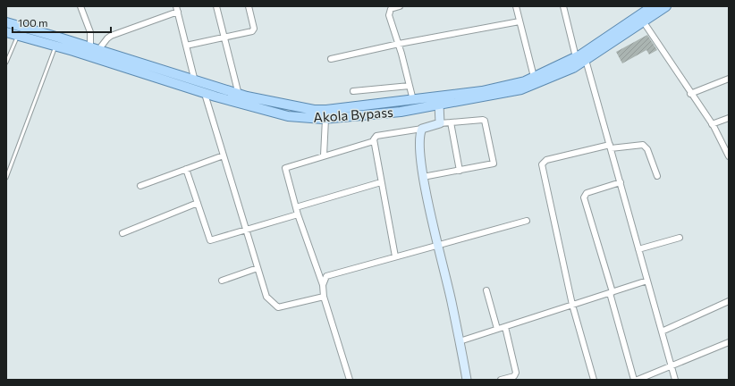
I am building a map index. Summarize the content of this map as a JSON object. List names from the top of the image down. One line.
{"streets":{"main road":["Akola Bypass"]},"scale_bar":"100 m"}
